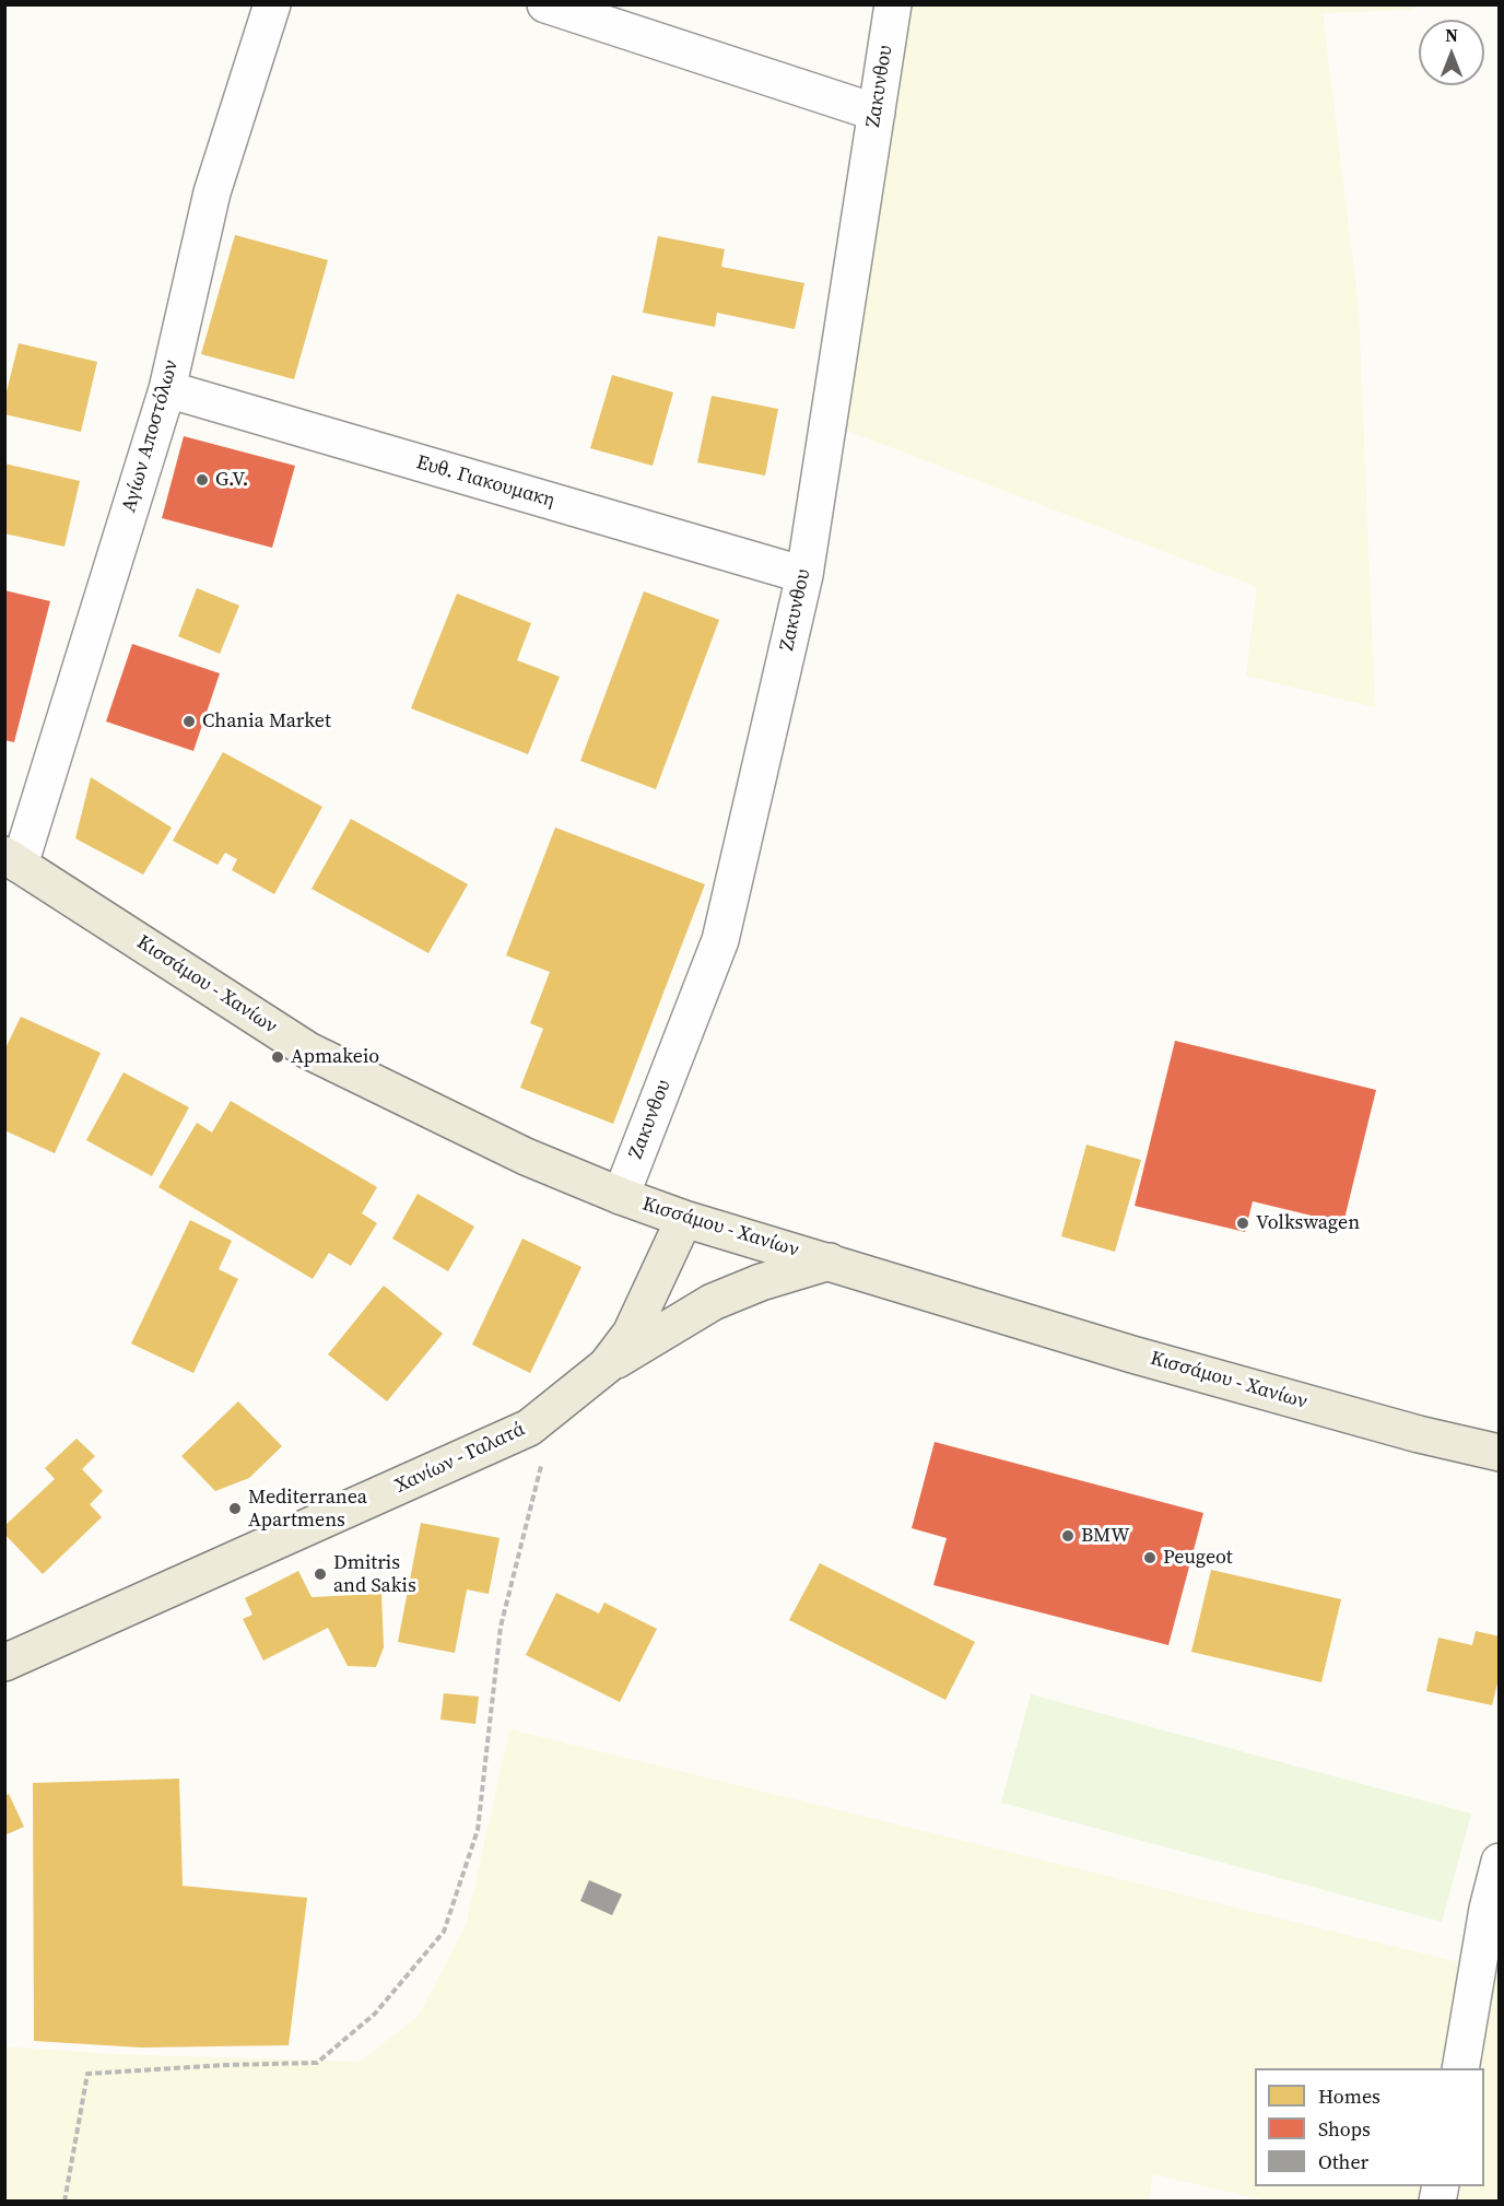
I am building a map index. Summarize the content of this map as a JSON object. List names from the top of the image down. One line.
{"streets":{"main road":["Κισσάμου - Χανίων","Χανίων - Γαλατά"],"street":["Ζακυνθου","Αγίων Αποστόλων","Ευθ. Γιακουμακη"]},"crossings":[["Ζακυνθου","Ευθ. Γιακουμακη"],["Ζακυνθου","Κισσάμου - Χανίων"],["Αγίων Αποστόλων","Ευθ. Γιακουμακη"],["Αγίων Αποστόλων","Κισσάμου - Χανίων"],["Κισσάμου - Χανίων","Χανίων - Γαλατά"]],"places":["G.V.","Chania Market","Apmakeio","Volkswagen","Mediterranea Apartmens","BMW","Peugeot","Dmitris and Sakis"],"legend":["Homes","Shops","Other"],"north":"top"}
